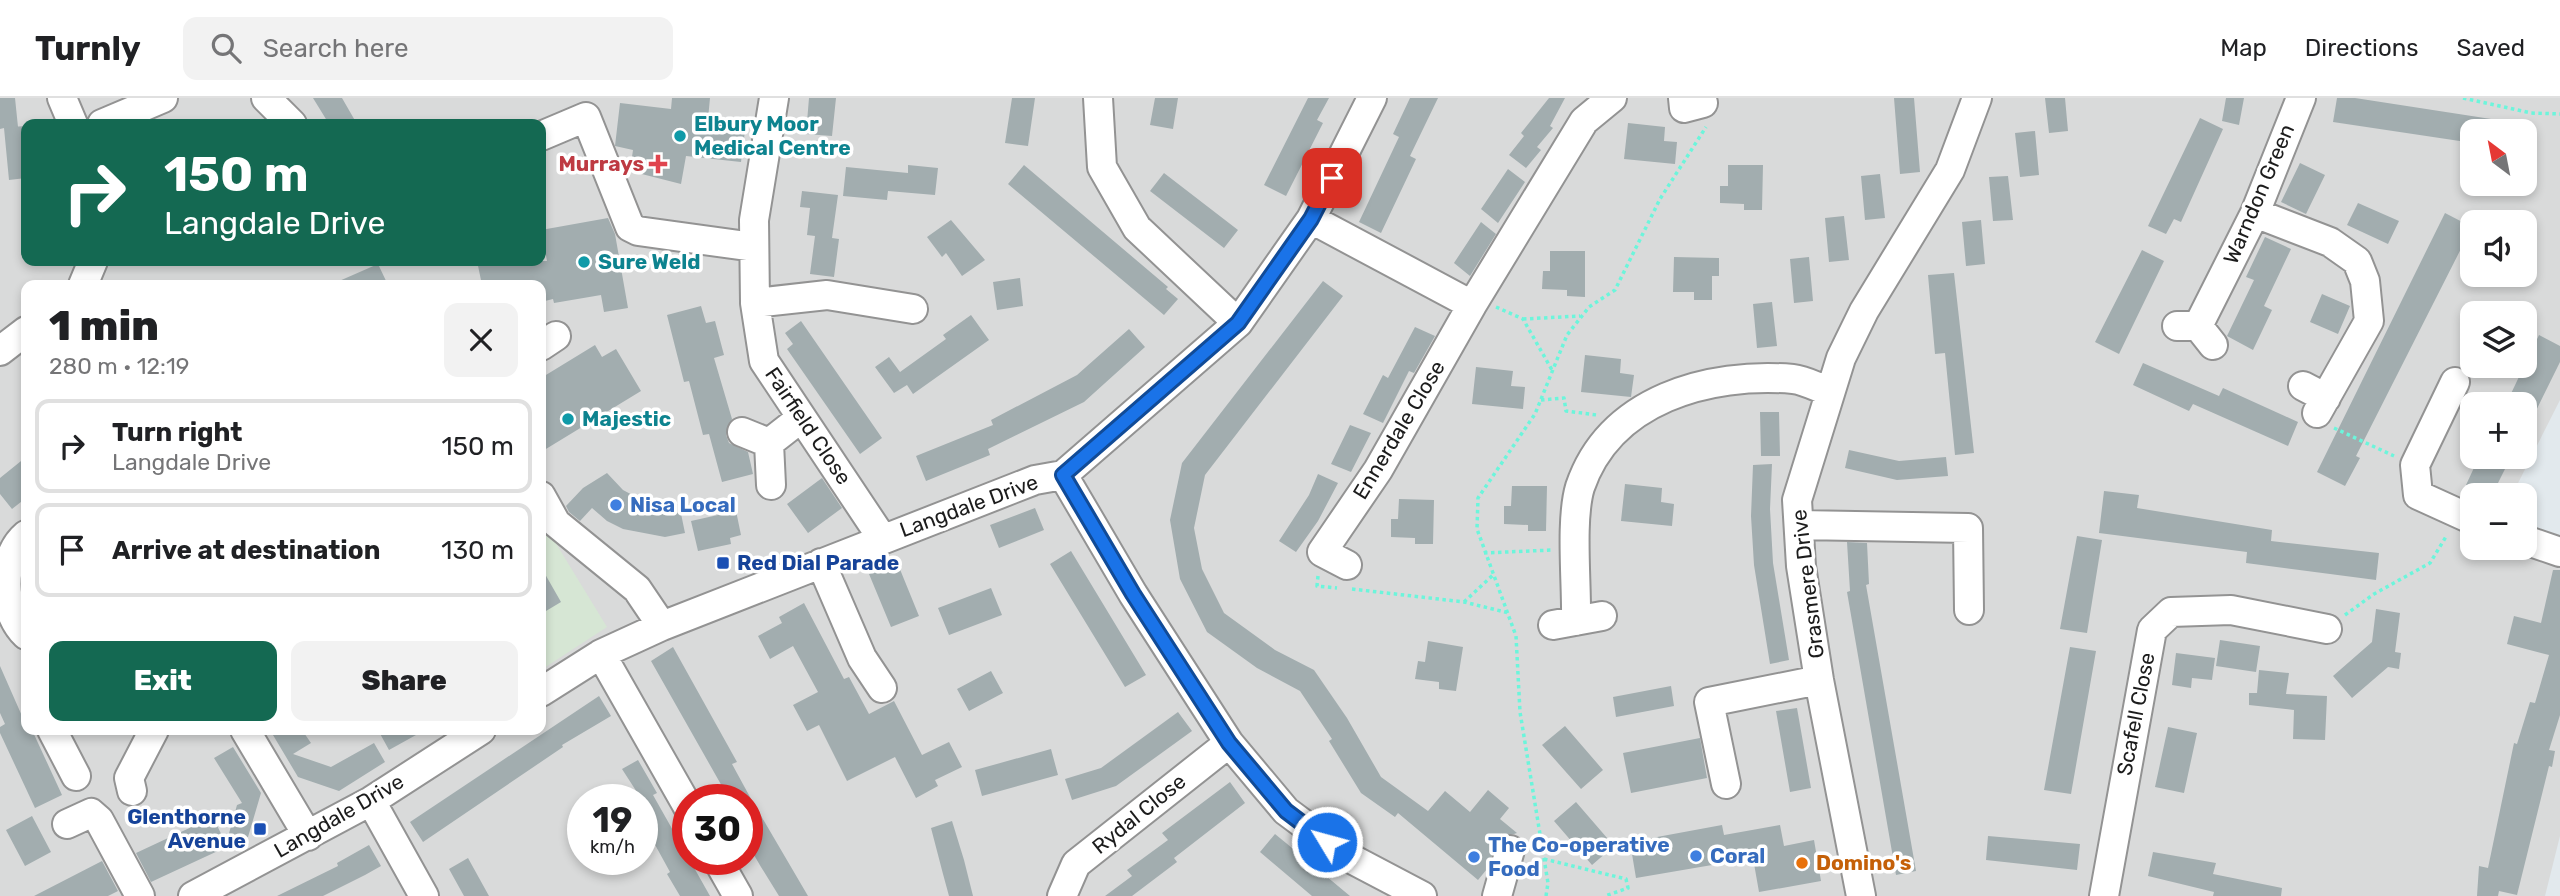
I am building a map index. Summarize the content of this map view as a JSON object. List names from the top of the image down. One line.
{"streets":{"street":["Warndon Green","Fairfield Close","Ennerdale Close","Langdale Drive","Grasmere Drive","Scafell Close","Rydal Close"]},"crossings":[["Fairfield Close","Langdale Drive"]],"places":{"other":["Elbury Moor Medical Centre","Sure Weld","Majestic","Nisa Local","Coral","The Co-operative Food","Domino's"],"health":["Murrays"],"transit":["Red Dial Parade","Glenthorne Avenue"]},"north":"top left","page":{"header":"Turnly","search":"Search here","nav":["Map","Directions","Saved"],"map_buttons":["+","−"],"turn":["150 m","Langdale Drive"],"heading":["1 min","280 m · 12:19"],"list":[{"name":"Turn right","note":"Langdale Drive","value":"150 m"},{"name":"Arrive at destination","value":"130 m"}],"buttons":["Exit","Share"],"speed":"19 km/h","limit":"30"}}
